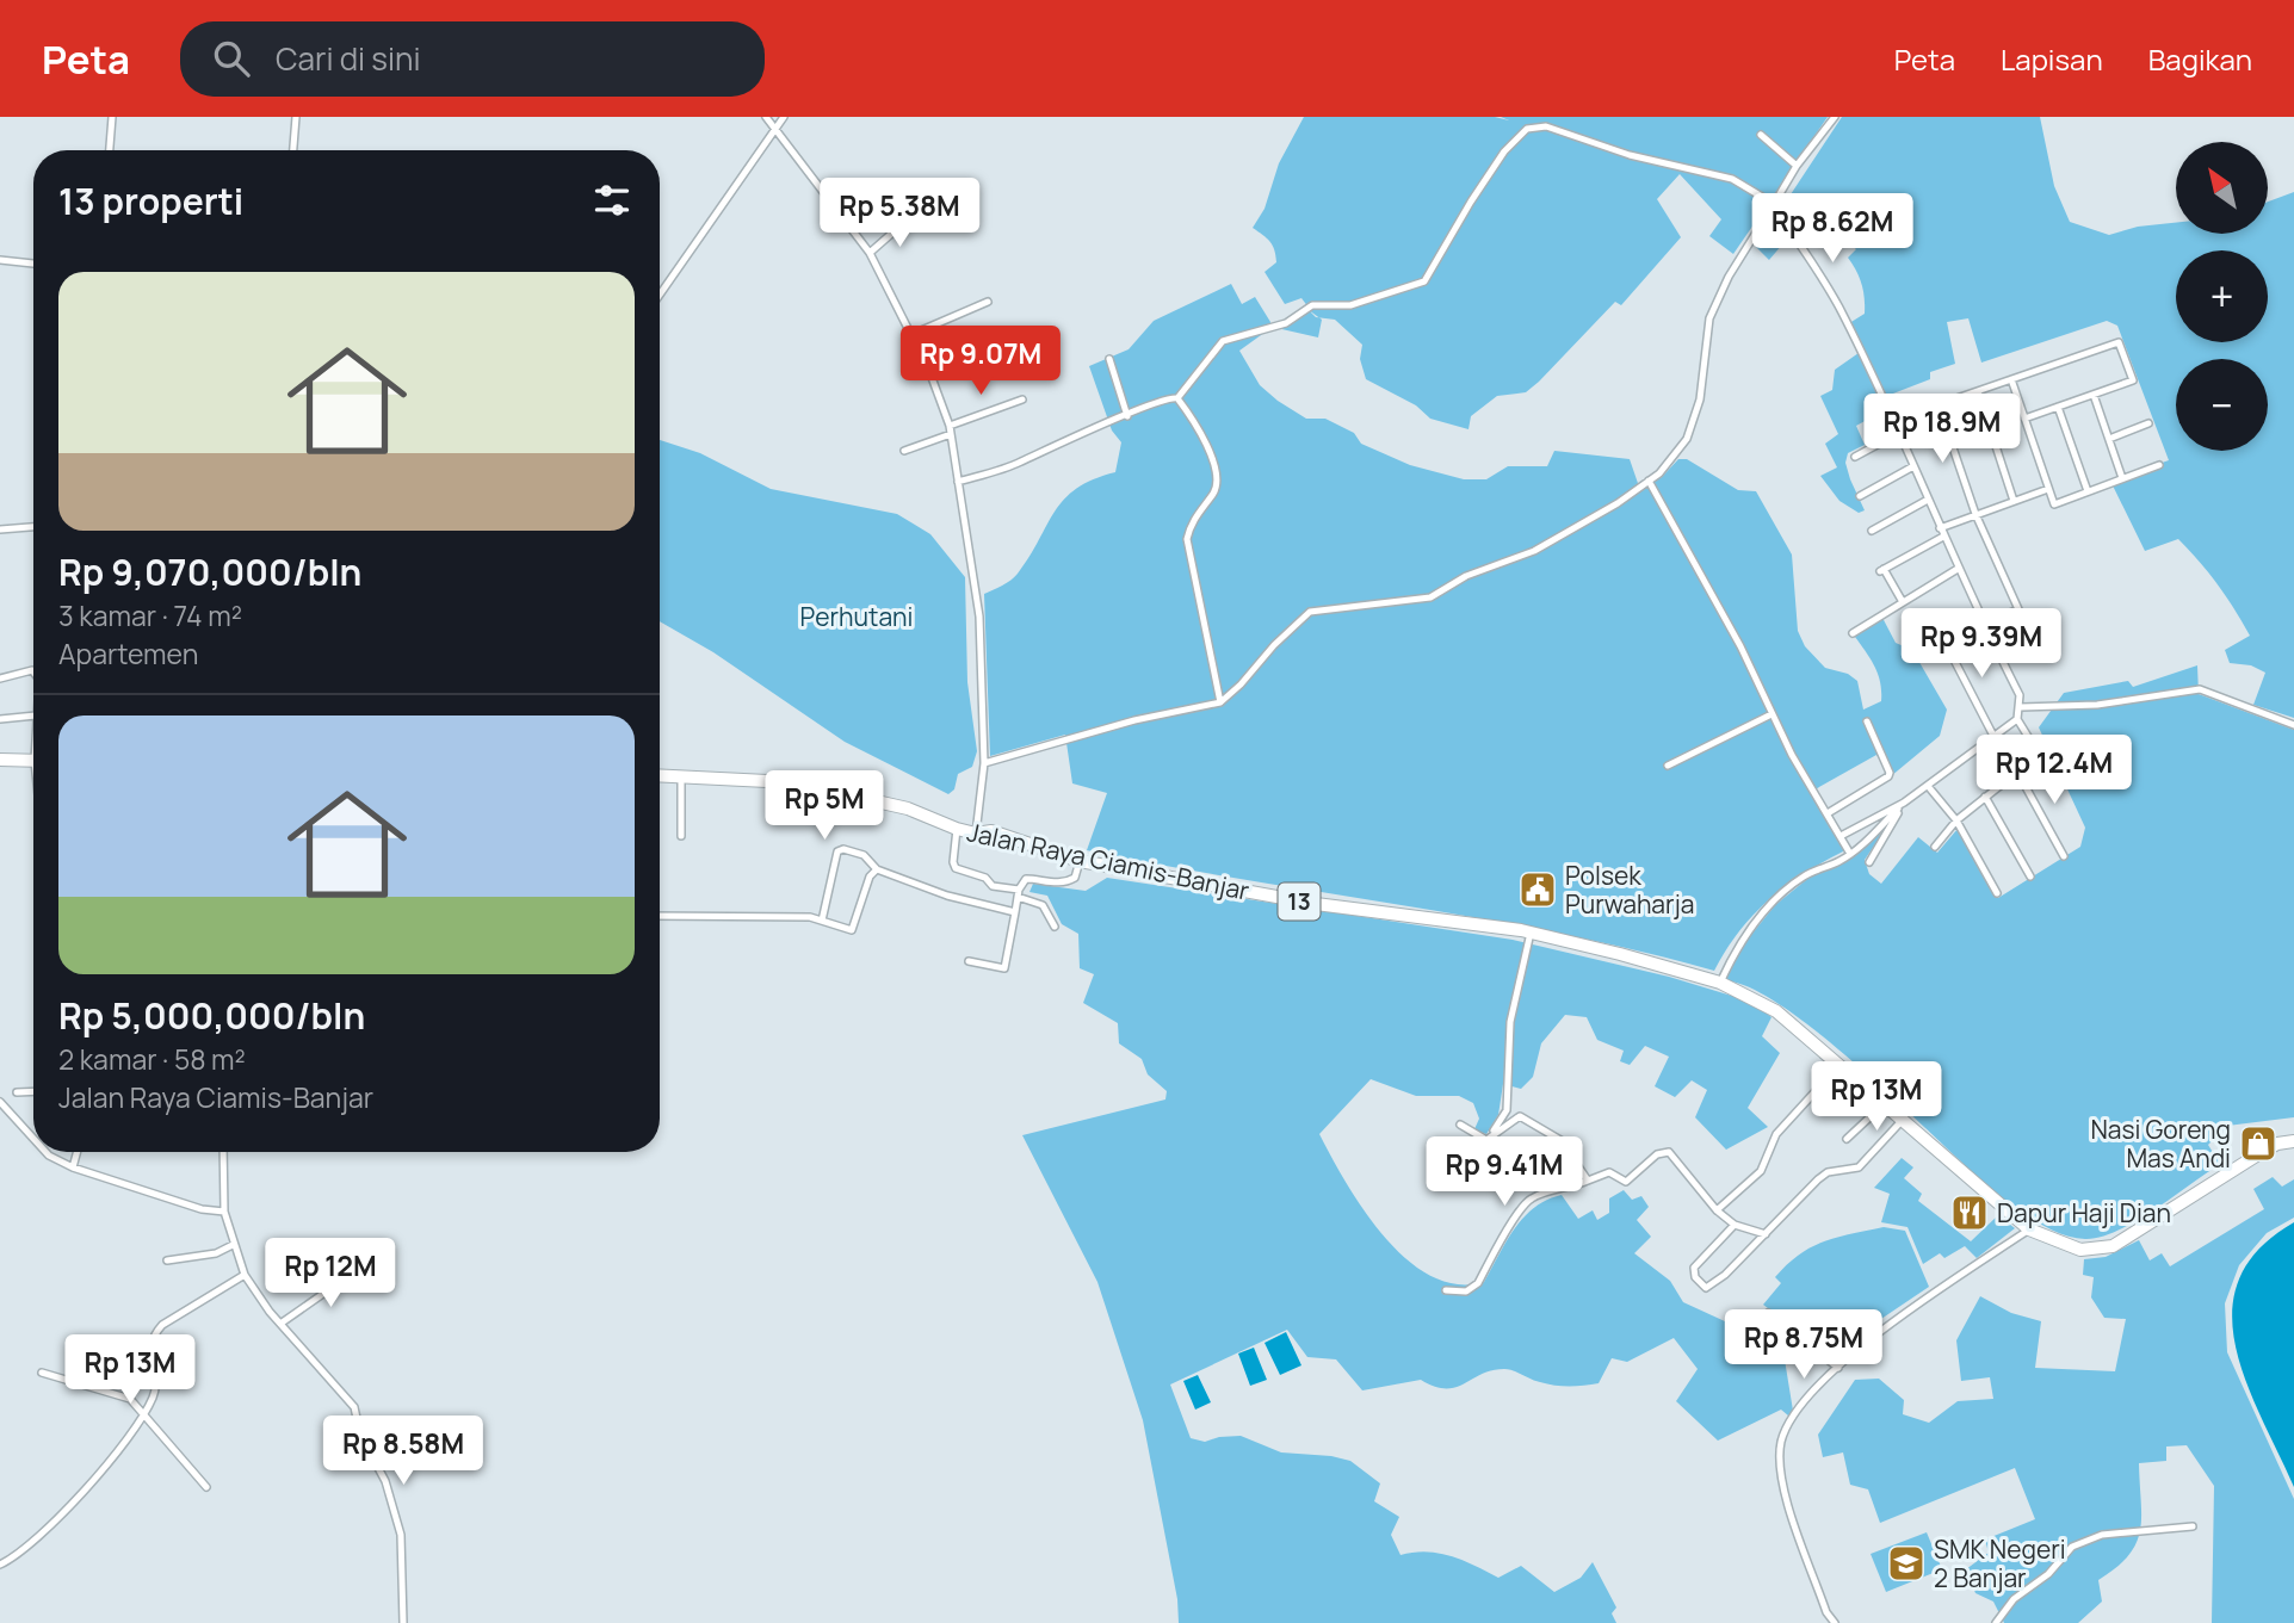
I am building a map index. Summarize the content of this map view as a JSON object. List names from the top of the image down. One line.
{"streets":{"highway":["Jalan Raya Ciamis-Banjar","13"]},"parks":["Perhutani"],"places":{"public building":["Polsek Purwaharja"],"shop":["Nasi Goreng Mas Andi"],"restaurant":["Dapur Haji Dian"],"school or university":["SMK Negeri 2 Banjar"]},"north":"top left","page":{"header":"Peta","search":"Cari di sini","nav":["Peta","Lapisan","Bagikan"],"map_buttons":["+","−"],"heading":"13 properti","price":["Rp 5.38M","Rp 8.62M","Rp 9.07M","Rp 18.9M","Rp 9.39M","Rp 12.4M","Rp 5M","Rp 13M","Rp 9.41M","Rp 12M","Rp 8.75M","Rp 13M","Rp 8.58M"],"list":[{"name":"Rp 9,070,000/bln","note":"3 kamar · 74 m² · Apartemen"},{"name":"Rp 5,000,000/bln","note":"2 kamar · 58 m² · Jalan Raya Ciamis-Banjar"}]}}
